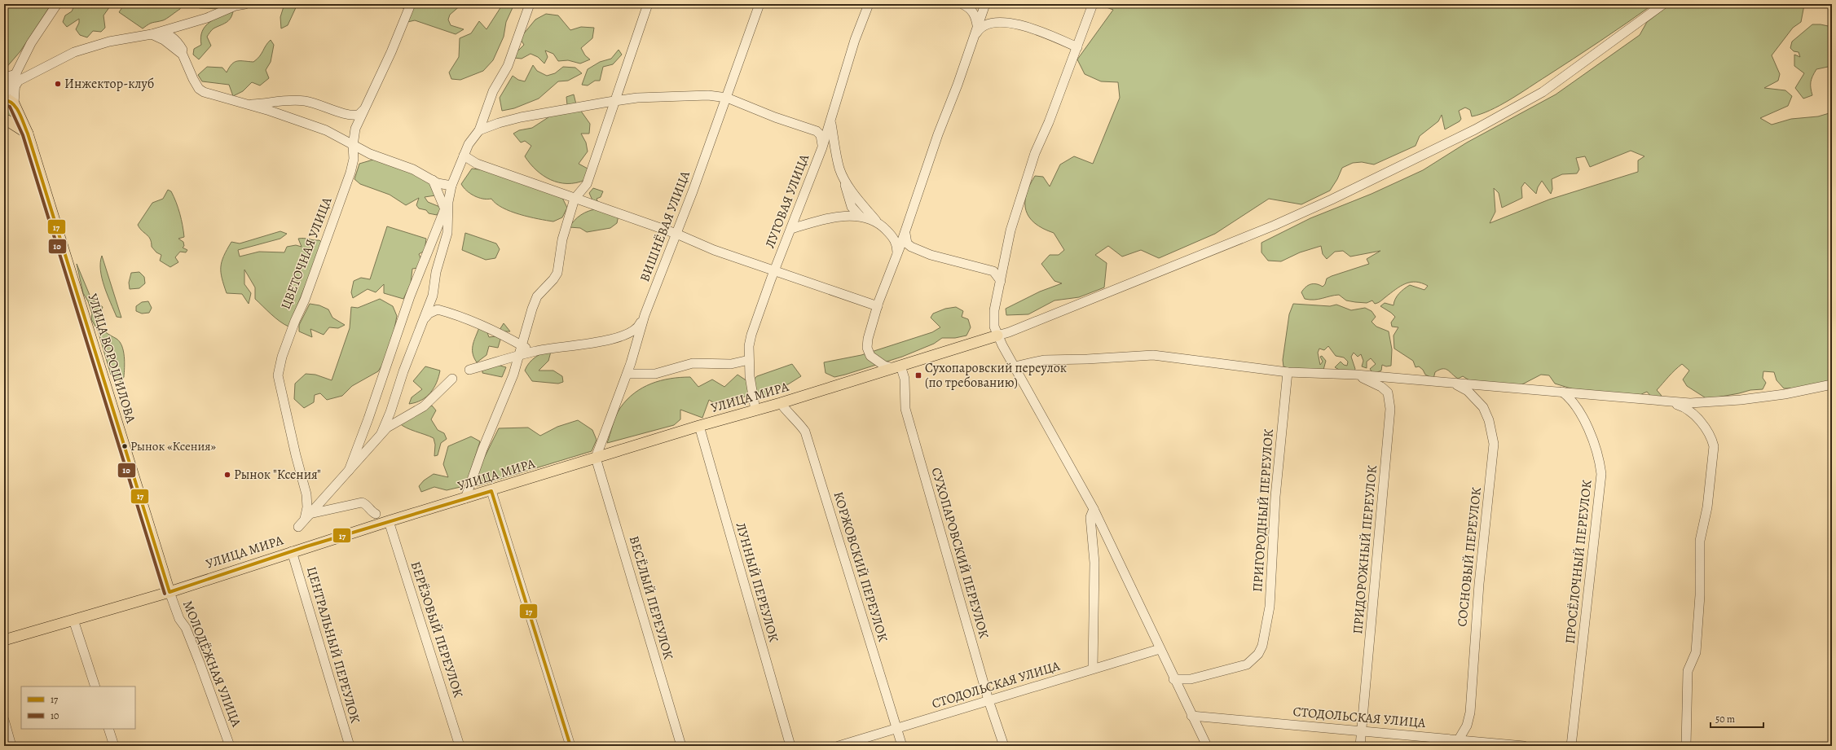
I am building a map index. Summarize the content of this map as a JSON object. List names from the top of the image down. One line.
{"streets":{"main road":["УЛИЦА ВОРОШИЛОВА","УЛИЦА МИРА"],"street":["ЛУГОВАЯ УЛИЦА","ВИШНЁВАЯ УЛИЦА","ЦВЕТОЧНАЯ УЛИЦА","ПРИГОРОДНЫЙ ПЕРЕУЛОК","ПРИДОРОЖНЫЙ ПЕРЕУЛОК","СУХОПАРОВСКИЙ ПЕРЕУЛОК","СОСНОВЫЙ ПЕРЕУЛОК","ПРОСЁЛОЧНЫЙ ПЕРЕУЛОК","КОРЖОВСКИЙ ПЕРЕУЛОК","ЛУННЫЙ ПЕРЕУЛОК","ВЕСЁЛЫЙ ПЕРЕУЛОК","БЕРЁЗОВЫЙ ПЕРЕУЛОК","ЦЕНТРАЛЬНЫЙ ПЕРЕУЛОК","МОЛОДЁЖНАЯ УЛИЦА","СТОДОЛЬСКАЯ УЛИЦА"]},"crossings":[["ЛУГОВАЯ УЛИЦА","УЛИЦА МИРА"],["ВИШНЁВАЯ УЛИЦА","УЛИЦА МИРА"],["ВИШНЁВАЯ УЛИЦА","ВЕСЁЛЫЙ ПЕРЕУЛОК"],["УЛИЦА ВОРОШИЛОВА","УЛИЦА МИРА"],["УЛИЦА ВОРОШИЛОВА","МОЛОДЁЖНАЯ УЛИЦА"],["УЛИЦА МИРА","СУХОПАРОВСКИЙ ПЕРЕУЛОК"],["УЛИЦА МИРА","КОРЖОВСКИЙ ПЕРЕУЛОК"],["УЛИЦА МИРА","ЛУННЫЙ ПЕРЕУЛОК"],["УЛИЦА МИРА","ВЕСЁЛЫЙ ПЕРЕУЛОК"],["УЛИЦА МИРА","БЕРЁЗОВЫЙ ПЕРЕУЛОК"],["УЛИЦА МИРА","ЦЕНТРАЛЬНЫЙ ПЕРЕУЛОК"],["УЛИЦА МИРА","МОЛОДЁЖНАЯ УЛИЦА"],["ПРИДОРОЖНЫЙ ПЕРЕУЛОК","СТОДОЛЬСКАЯ УЛИЦА"],["СУХОПАРОВСКИЙ ПЕРЕУЛОК","СТОДОЛЬСКАЯ УЛИЦА"],["СОСНОВЫЙ ПЕРЕУЛОК","СТОДОЛЬСКАЯ УЛИЦА"],["КОРЖОВСКИЙ ПЕРЕУЛОК","СТОДОЛЬСКАЯ УЛИЦА"]],"places":{"other":["Инжектор-клуб","Рынок «Ксения»","Рынок \"Ксения\""],"transit":["Сухопаровский переулок (по требованию)"]},"lines":["transit line 17","transit line 10"],"legend":["17","10"],"scale_bar":"50 m"}
